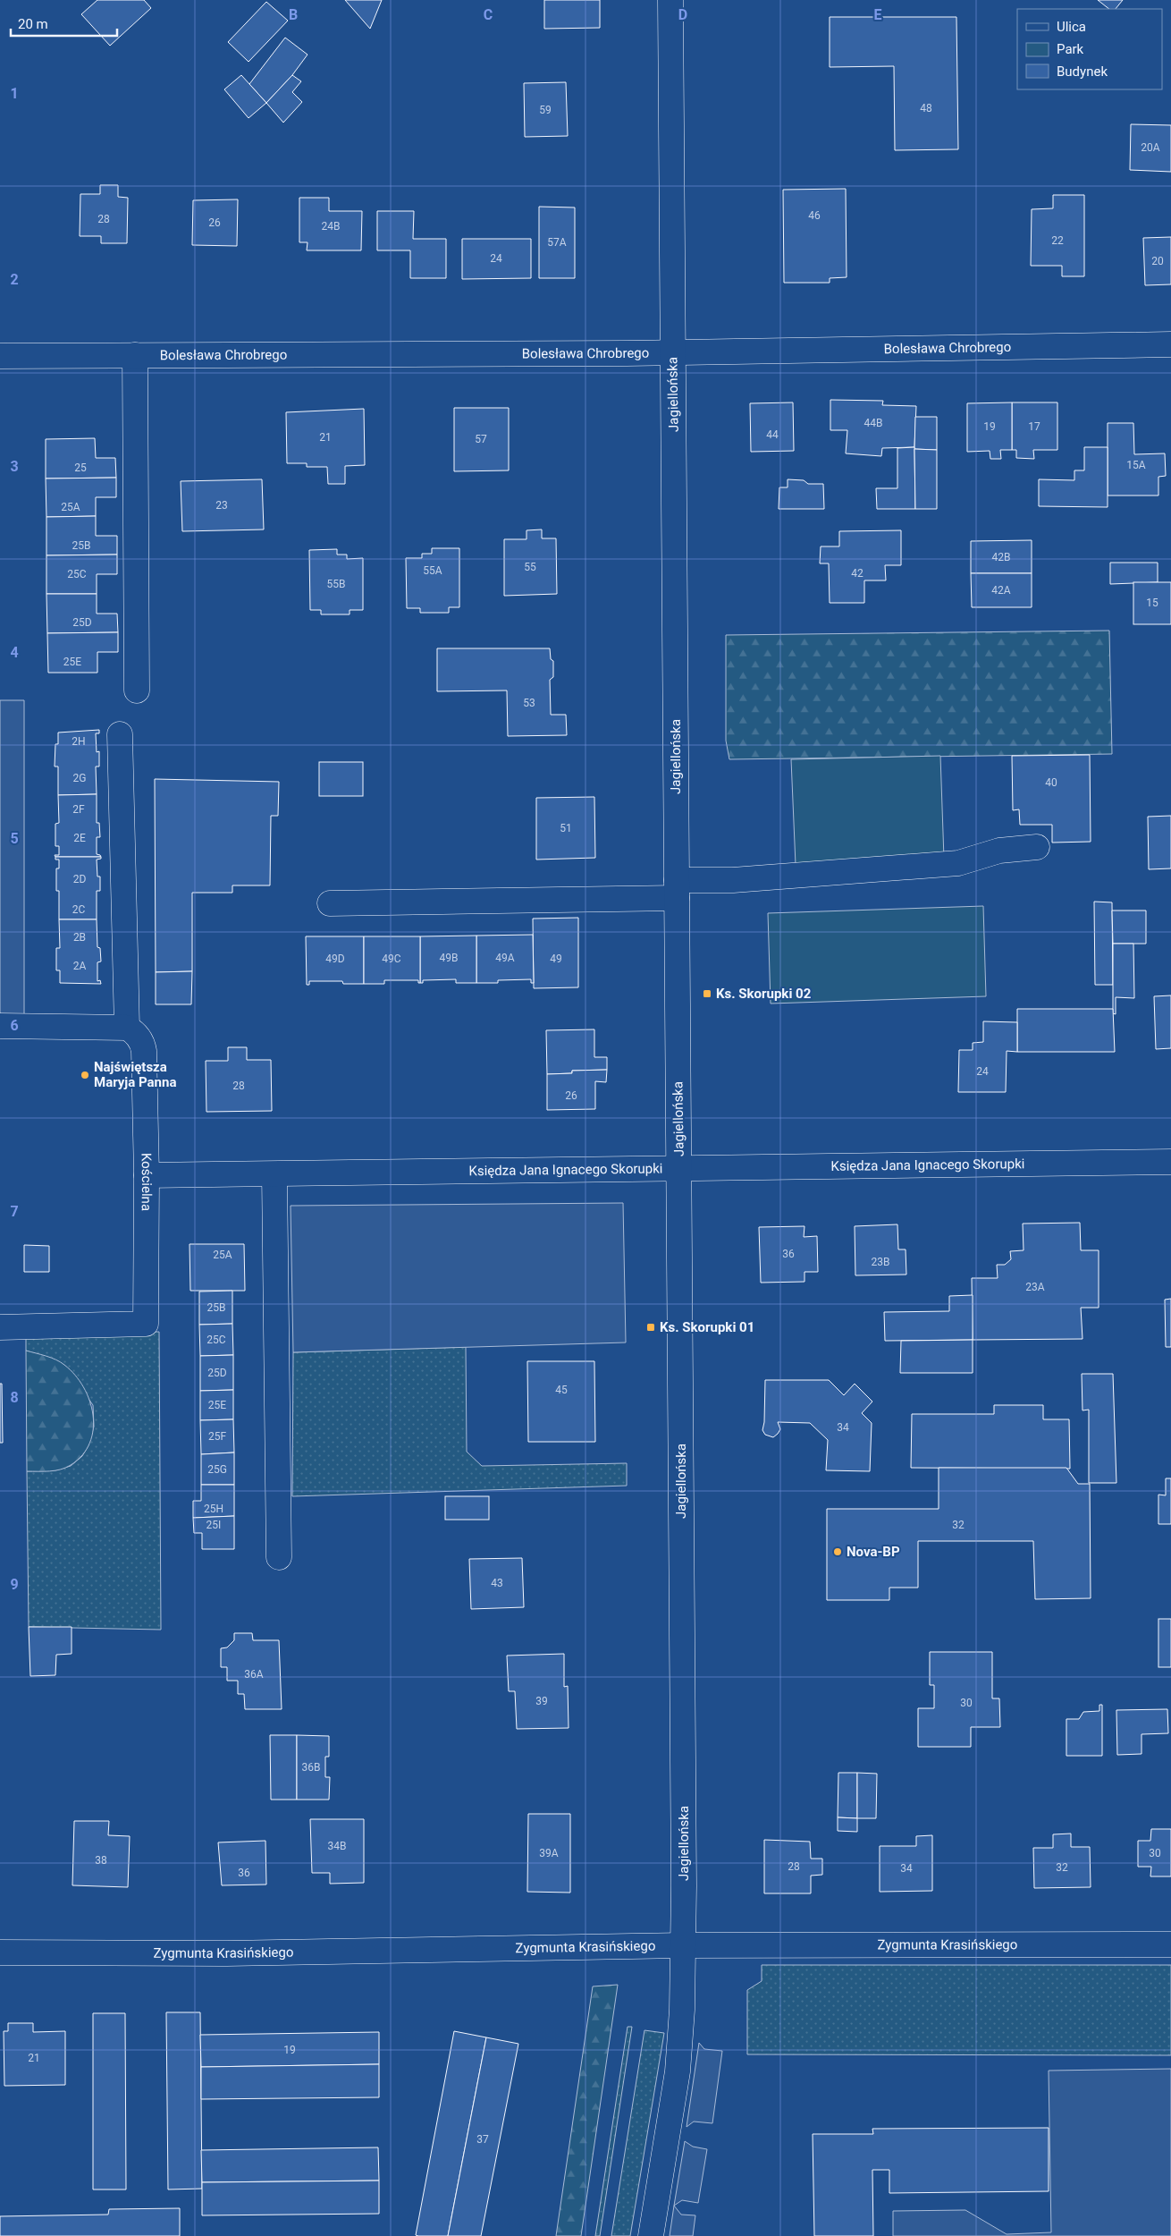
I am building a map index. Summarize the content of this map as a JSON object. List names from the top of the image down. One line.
{"streets":{"street":["Bolesława Chrobrego","Jagiellońska","Księdza Jana Ignacego Skorupki","Kościelna","Zygmunta Krasińskiego"]},"crossings":[["Bolesława Chrobrego","Jagiellońska"],["Jagiellońska","Księdza Jana Ignacego Skorupki"],["Jagiellońska","Zygmunta Krasińskiego"],["Księdza Jana Ignacego Skorupki","Kościelna"]],"places":{"transit":["Ks. Skorupki 02","Ks. Skorupki 01"],"other":["Najświętsza Maryja Panna","Nova-BP"]},"house_numbers":["48","59","20A","46","28","26","24B","22","57A","24","20","44B","19","17","44","21","57","15A","25","23","25A","25B","42B","55","55A","42","25C","55B","42A","15","25D","25E","53","2H","2G","40","2F","51","2E","2D","2C","2B","49B","49A","49D","49C","49","2A","24","28","26","36","25A","23B","23A","25B","25C","25D","45","25E","34","25F","25G","25H","25I","32","43","36A","39","30","36B","34B","39A","30","38","28","32","34","36","19","21","37"],"legend":["Ulica","Park","Budynek"],"scale_bar":"20 m","grid":{"columns":["B","C","D","E"],"rows":["1","2","3","4","5","6","7","8","9"]}}
